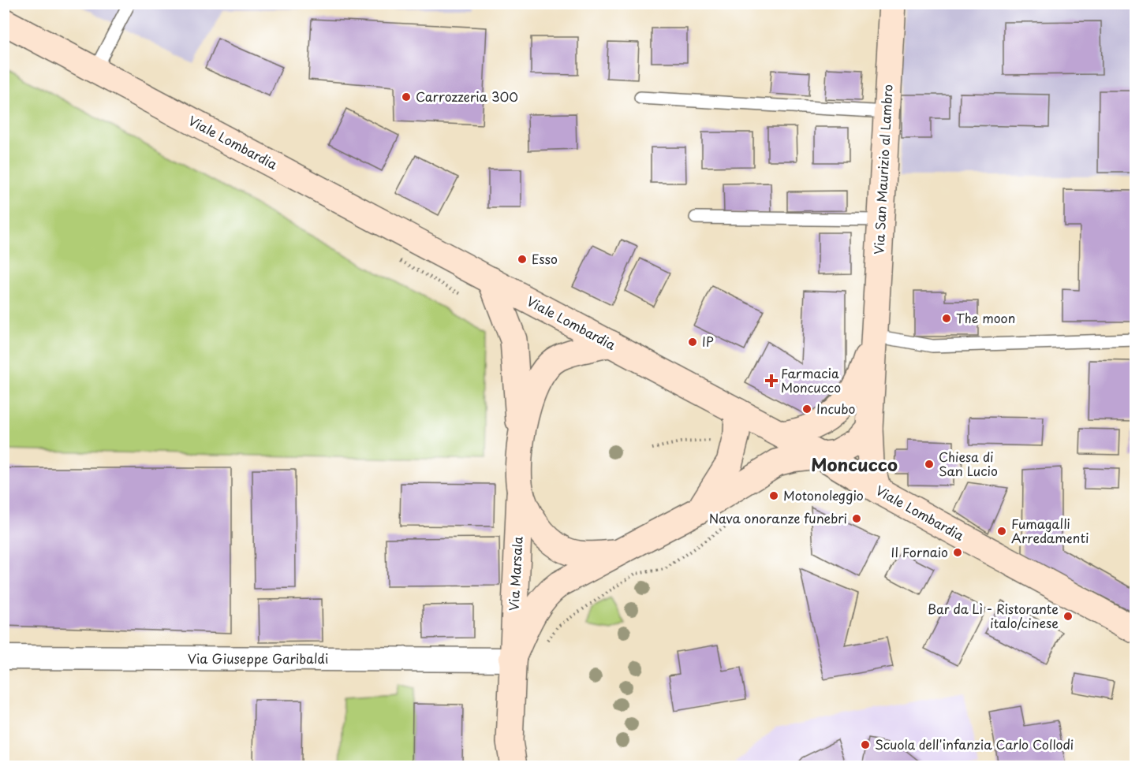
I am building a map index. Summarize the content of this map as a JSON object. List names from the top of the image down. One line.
{"streets":{"main road":["Viale Lombardia","Via San Maurizio al Lambro","Via Marsala"],"street":["Via Giuseppe Garibaldi"]},"crossings":[["Viale Lombardia","Via San Maurizio al Lambro"],["Viale Lombardia","Via Marsala"],["Via San Maurizio al Lambro","Via Marsala"],["Via Marsala","Via Giuseppe Garibaldi"]],"districts":["Moncucco"],"places":{"other":["Carrozzeria 300","Esso","The moon","IP","Incubo","Chiesa di San Lucio","Motonoleggio","Nava onoranze funebri","Fumagalli Arredamenti","Il Fornaio","Bar da Lì - Ristorante italo/cinese","Scuola dell'infanzia Carlo Collodi"],"health":["Farmacia Moncucco"]}}
